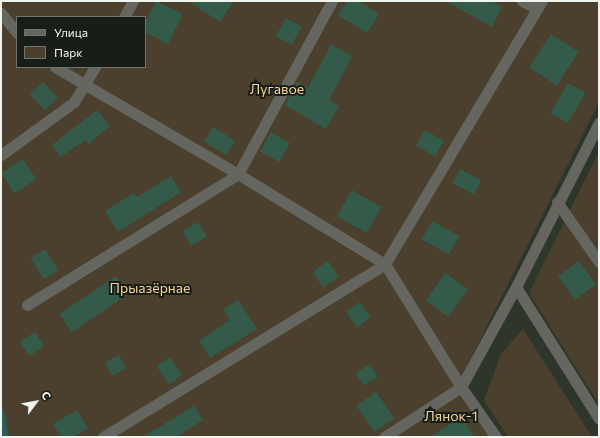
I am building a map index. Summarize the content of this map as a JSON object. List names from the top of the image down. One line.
{"parks":["Лугавое","Прыазёрнае","Лянок-1"],"legend":["Улица","Парк"],"north":"top right"}
